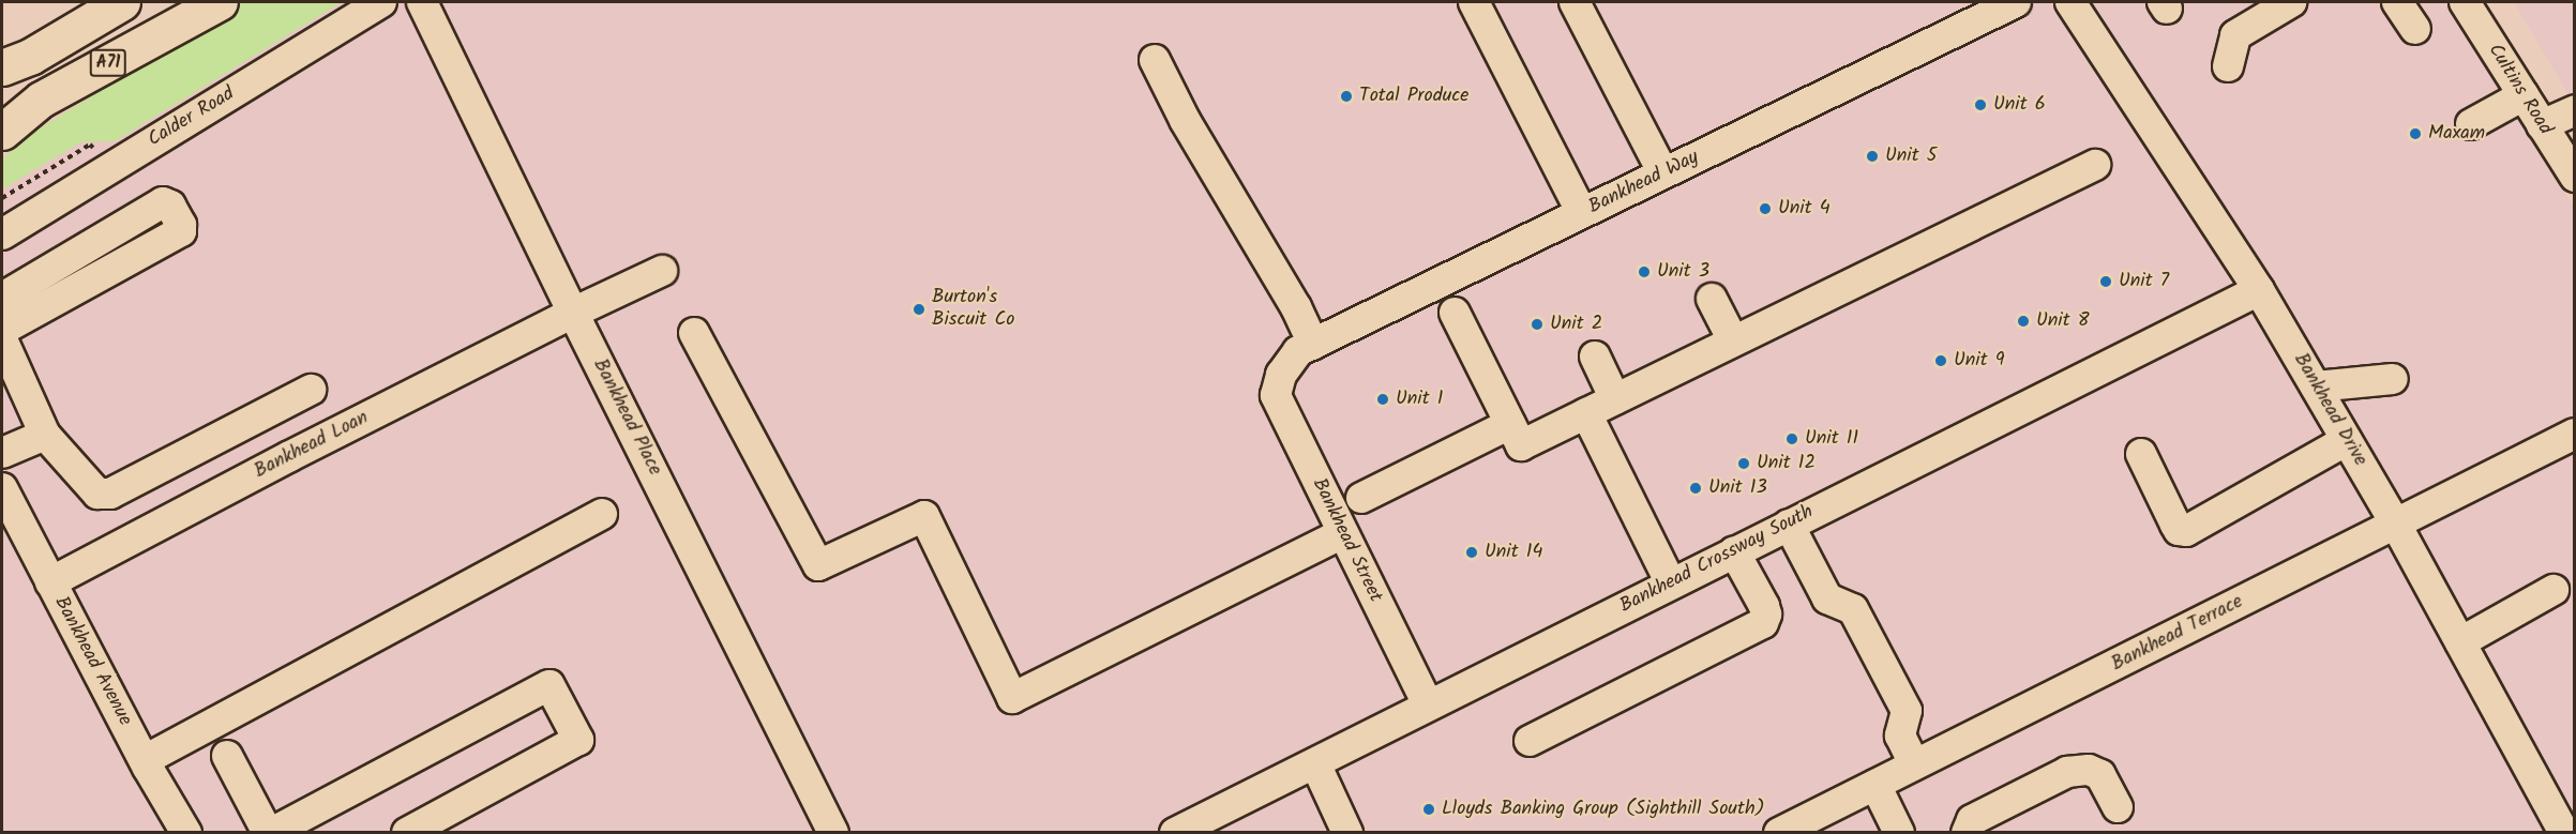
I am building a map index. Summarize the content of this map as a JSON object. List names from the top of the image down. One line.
{"streets":{"main road":["A71"],"street":["Cultins Road","Calder Road","Bankhead Way","Bankhead Drive","Bankhead Place","Bankhead Loan","Bankhead Street","Bankhead Crossway South","Bankhead Terrace","Bankhead Avenue"]},"crossings":[["Bankhead Way","Bankhead Street"],["Bankhead Drive","Bankhead Crossway South"],["Bankhead Drive","Bankhead Terrace"],["Bankhead Place","Bankhead Loan"],["Bankhead Loan","Bankhead Avenue"],["Bankhead Street","Bankhead Crossway South"]],"places":["Total Produce","Unit 6","Maxam","Unit 5","Unit 4","Unit 3","Unit 7","Burton's Biscuit Co","Unit 8","Unit 2","Unit 9","Unit 1","Unit 11","Unit 12","Unit 13","Unit 14","Lloyds Banking Group (Sighthill South)"]}
